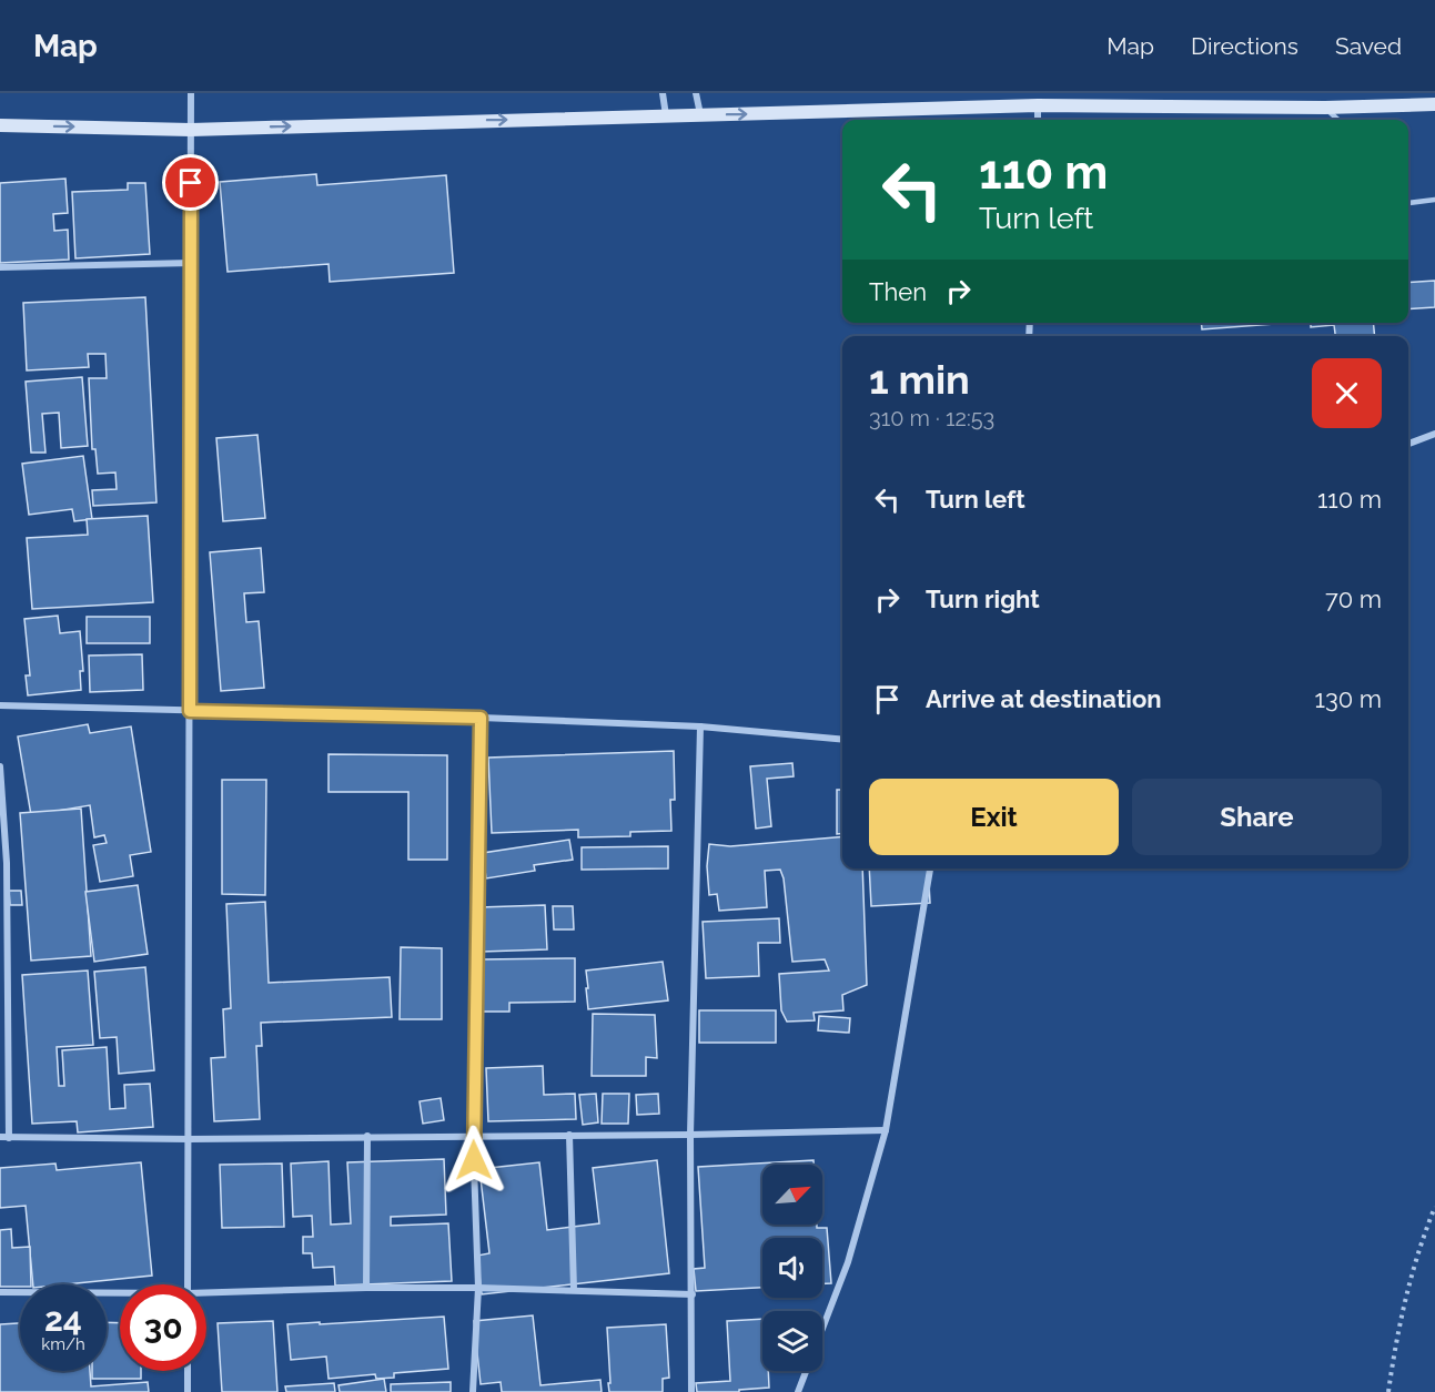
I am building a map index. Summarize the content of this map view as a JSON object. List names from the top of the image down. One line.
{"north":"top right","page":{"header":"Map","nav":["Map","Directions","Saved"],"turn":["110 m","Turn left"],"then":"Then","heading":["1 min","310 m · 12:53"],"list":[{"name":"Turn left","value":"110 m"},{"name":"Turn right","value":"70 m"},{"name":"Arrive at destination","value":"130 m"}],"buttons":["Exit","Share"],"speed":"24 km/h","limit":"30"}}
